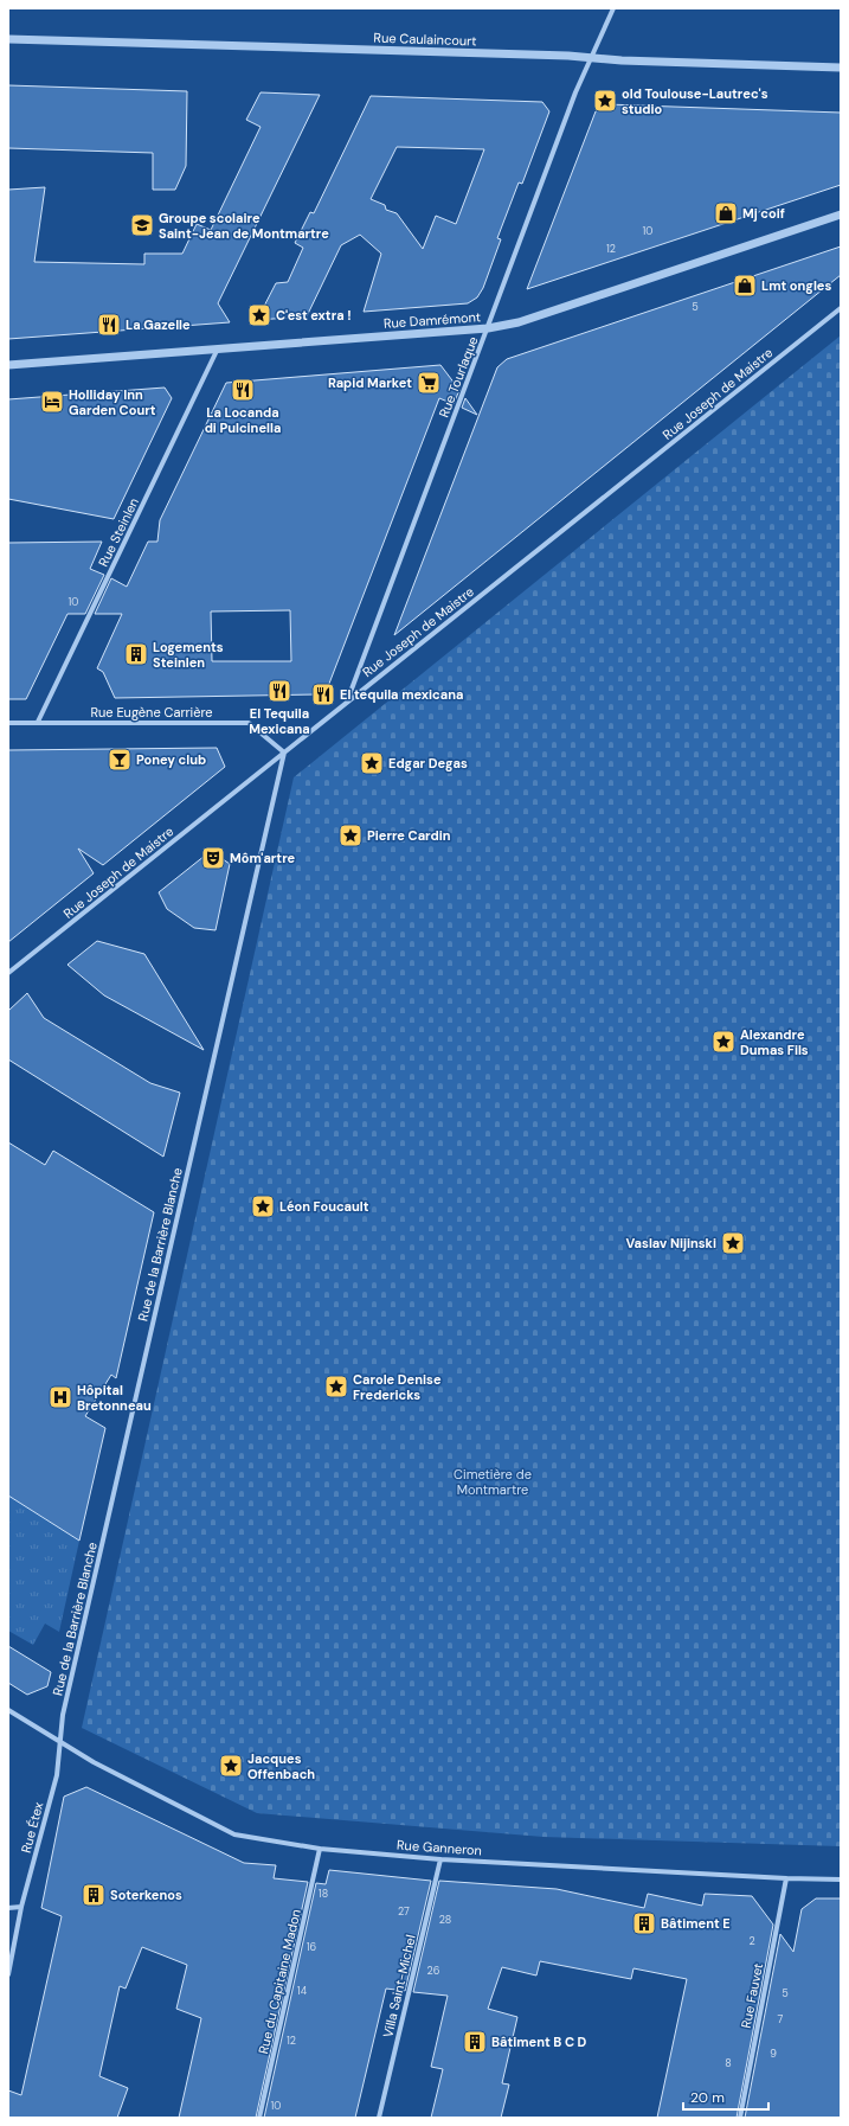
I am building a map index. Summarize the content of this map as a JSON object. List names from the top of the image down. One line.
{"streets":{"street":["Rue Caulaincourt","Rue Damrémont","Rue Tourlaque","Rue Joseph de Maistre","Rue Steinlen","Rue Eugène Carrière","Rue de la Barrière Blanche","Rue Étex","Rue Ganneron","Rue du Capitaine Madon","Villa Saint-Michel","Rue Fauvet"]},"crossings":[["Rue Caulaincourt","Rue Tourlaque"],["Rue Damrémont","Rue Tourlaque"],["Rue Damrémont","Rue Steinlen"],["Rue Tourlaque","Rue Joseph de Maistre"],["Rue Joseph de Maistre","Rue Eugène Carrière"],["Rue Joseph de Maistre","Rue de la Barrière Blanche"],["Rue Steinlen","Rue Eugène Carrière"],["Rue Eugène Carrière","Rue de la Barrière Blanche"],["Rue de la Barrière Blanche","Rue Étex"],["Rue de la Barrière Blanche","Rue Ganneron"],["Rue Étex","Rue Ganneron"],["Rue Ganneron","Rue du Capitaine Madon"],["Rue Ganneron","Villa Saint-Michel"],["Rue Ganneron","Rue Fauvet"]],"parks":["Cimetière de Montmartre"],"places":{"place":["old Toulouse-Lautrec's studio","C'est extra !","Edgar Degas","Pierre Cardin","Alexandre Dumas Fils","Léon Foucault","Vaslav Nijinski","Carole Denise Fredericks","Jacques Offenbach"],"shop":["Mj coif","Lmt ongles"],"school or university":["Groupe scolaire Saint-Jean de Montmartre"],"restaurant":["La Gazelle","La Locanda di Pulcinella","El Tequila Mexicana","El tequila mexicana"],"supermarket":["Rapid Market"],"hotel":["Holliday Inn Garden Court"],"building":["Logements Steinlen","Soterkenos","Bâtiment E","Bâtiment B C D"],"bar":["Poney club"],"theatre":["Môm'artre"],"hospital":["Hôpital Bretonneau"]},"house_numbers":["10","12","5","10","18","27","28","2","16","26","14","5","7","12","9","8","10"],"scale_bar":"20 m"}
